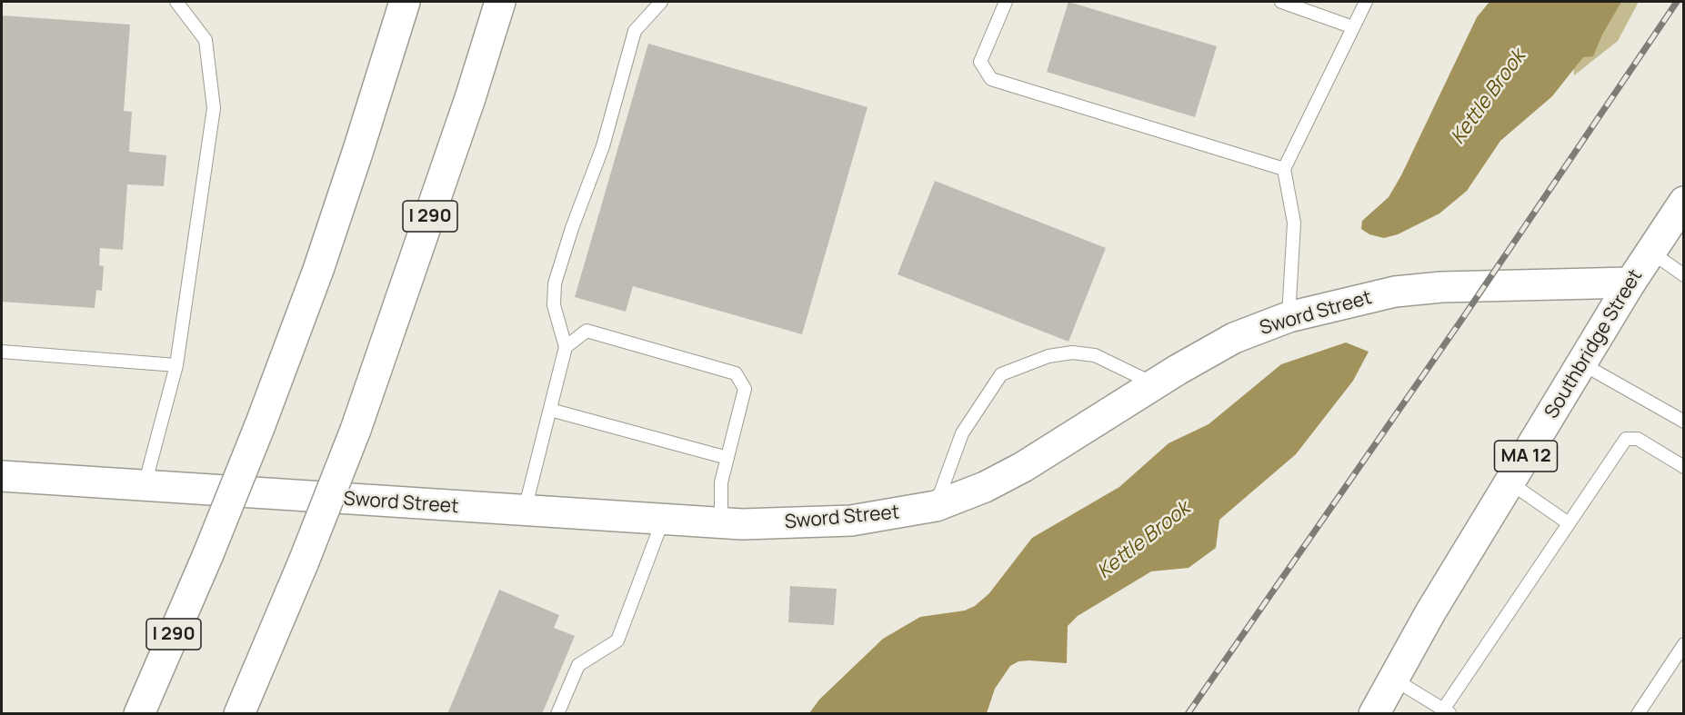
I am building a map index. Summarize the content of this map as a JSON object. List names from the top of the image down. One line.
{"streets":{"main road":["I 290","Sword Street","Southbridge Street","MA 12"]},"crossings":[["Sword Street","Southbridge Street"]],"water":["Kettle Brook"]}
